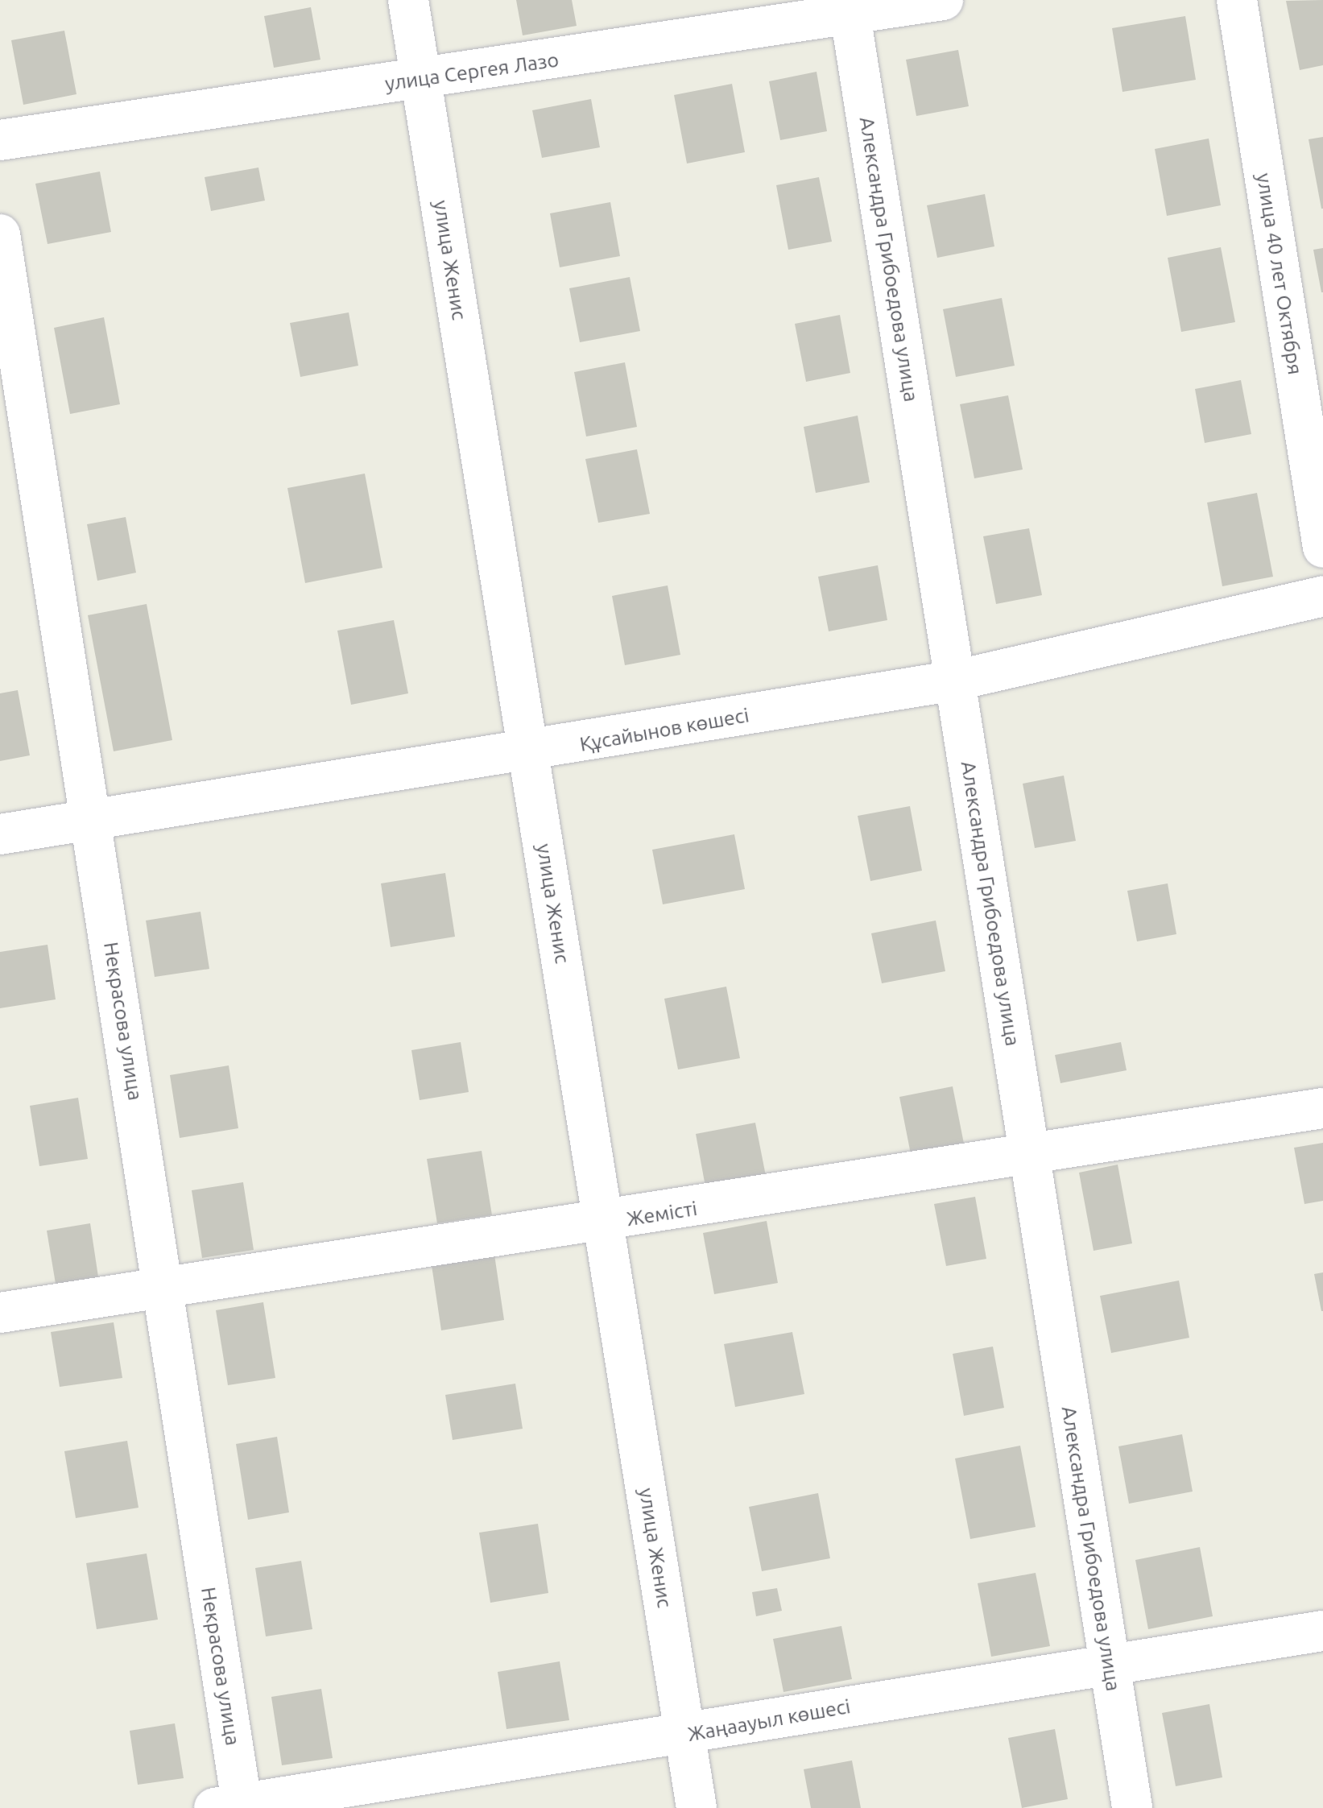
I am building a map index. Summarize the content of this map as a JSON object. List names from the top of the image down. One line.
{"streets":{"street":["улица Сергея Лазо","Александра Грибоедова улица","улица Женис","улица 40 лет Октября","Құсайынов көшесі","Некрасова улица","Жемісті","Жаңаауыл көшесі"]},"crossings":[["улица Сергея Лазо","Александра Грибоедова улица"],["улица Сергея Лазо","улица Женис"],["Александра Грибоедова улица","Құсайынов көшесі"],["Александра Грибоедова улица","Жемісті"],["Александра Грибоедова улица","Жаңаауыл көшесі"],["улица Женис","Құсайынов көшесі"],["улица Женис","Жемісті"],["улица Женис","Жаңаауыл көшесі"],["Құсайынов көшесі","Некрасова улица"],["Некрасова улица","Жемісті"],["Некрасова улица","Жаңаауыл көшесі"]]}
